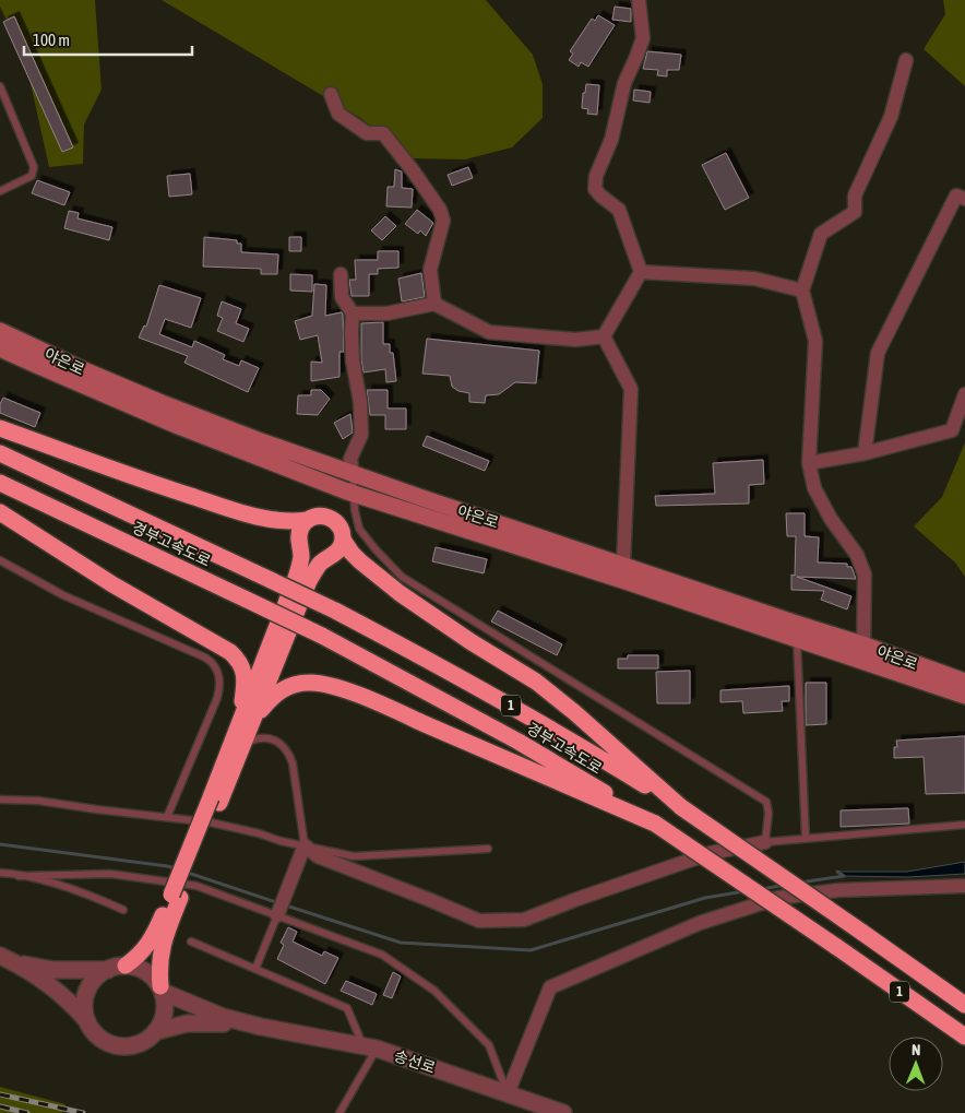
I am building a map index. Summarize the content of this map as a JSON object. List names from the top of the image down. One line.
{"streets":{"highway":["경부고속도로","1"],"main road":["야은로"],"street":["송선로"]},"scale_bar":"100 m","north":"top"}
